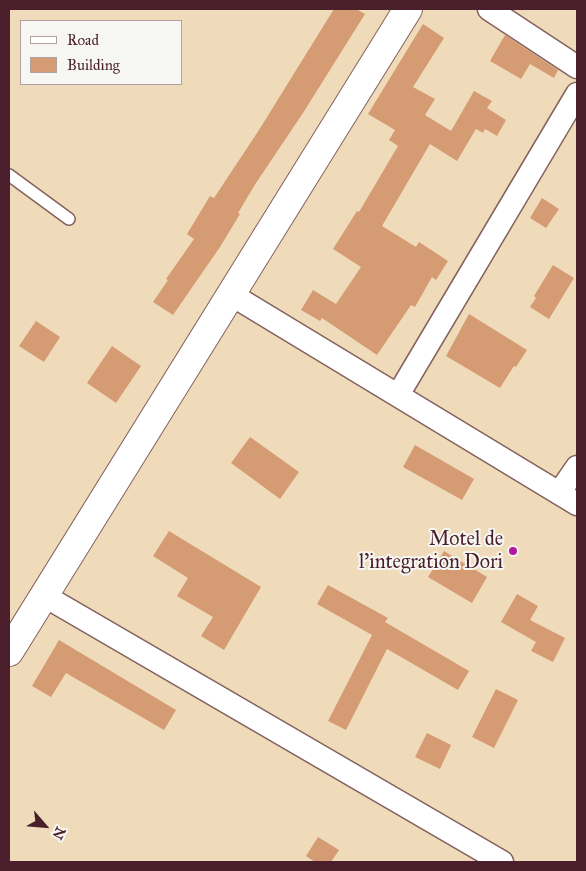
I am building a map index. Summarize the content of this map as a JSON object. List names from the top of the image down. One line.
{"places":["Motel de l'integration Dori"],"legend":["Road","Building"],"north":"bottom right"}
